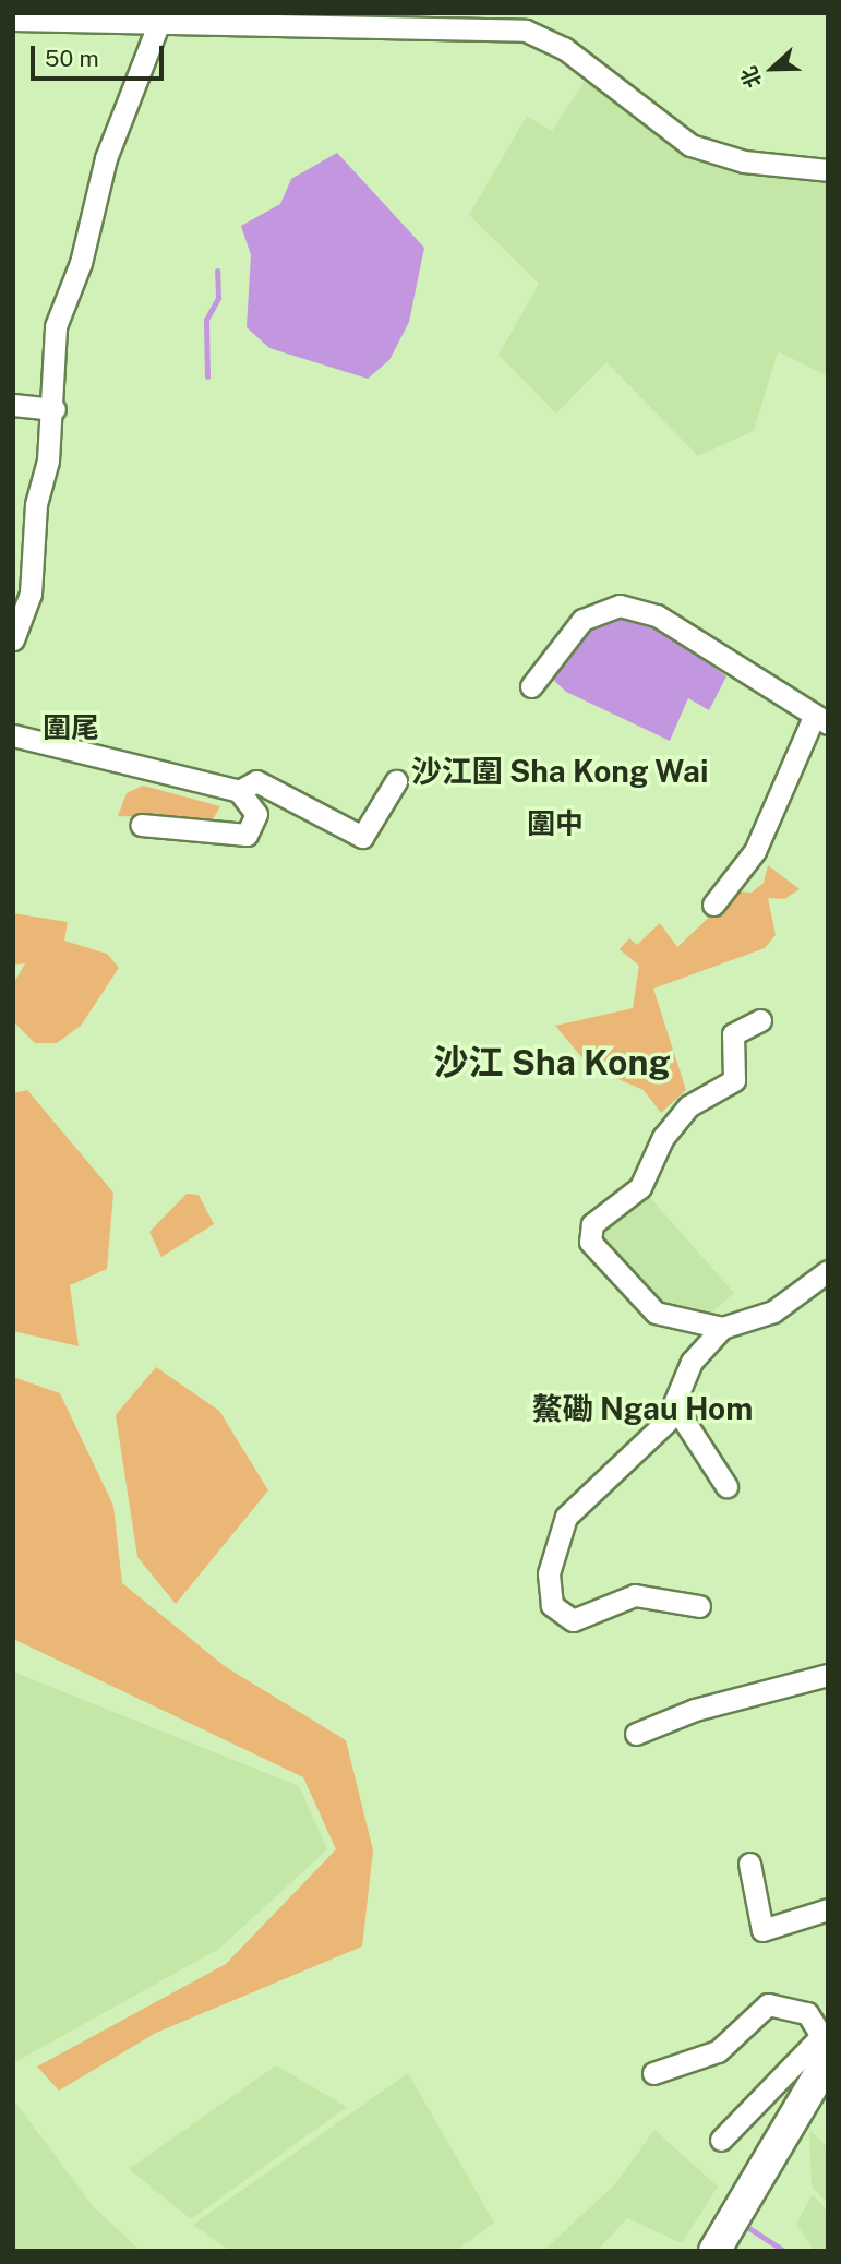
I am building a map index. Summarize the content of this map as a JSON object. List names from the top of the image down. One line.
{"districts":["圍尾","沙江圍 Sha Kong Wai","圍中","沙江 Sha Kong","鰲磡 Ngau Hom"],"scale_bar":"50 m","north":"left"}
